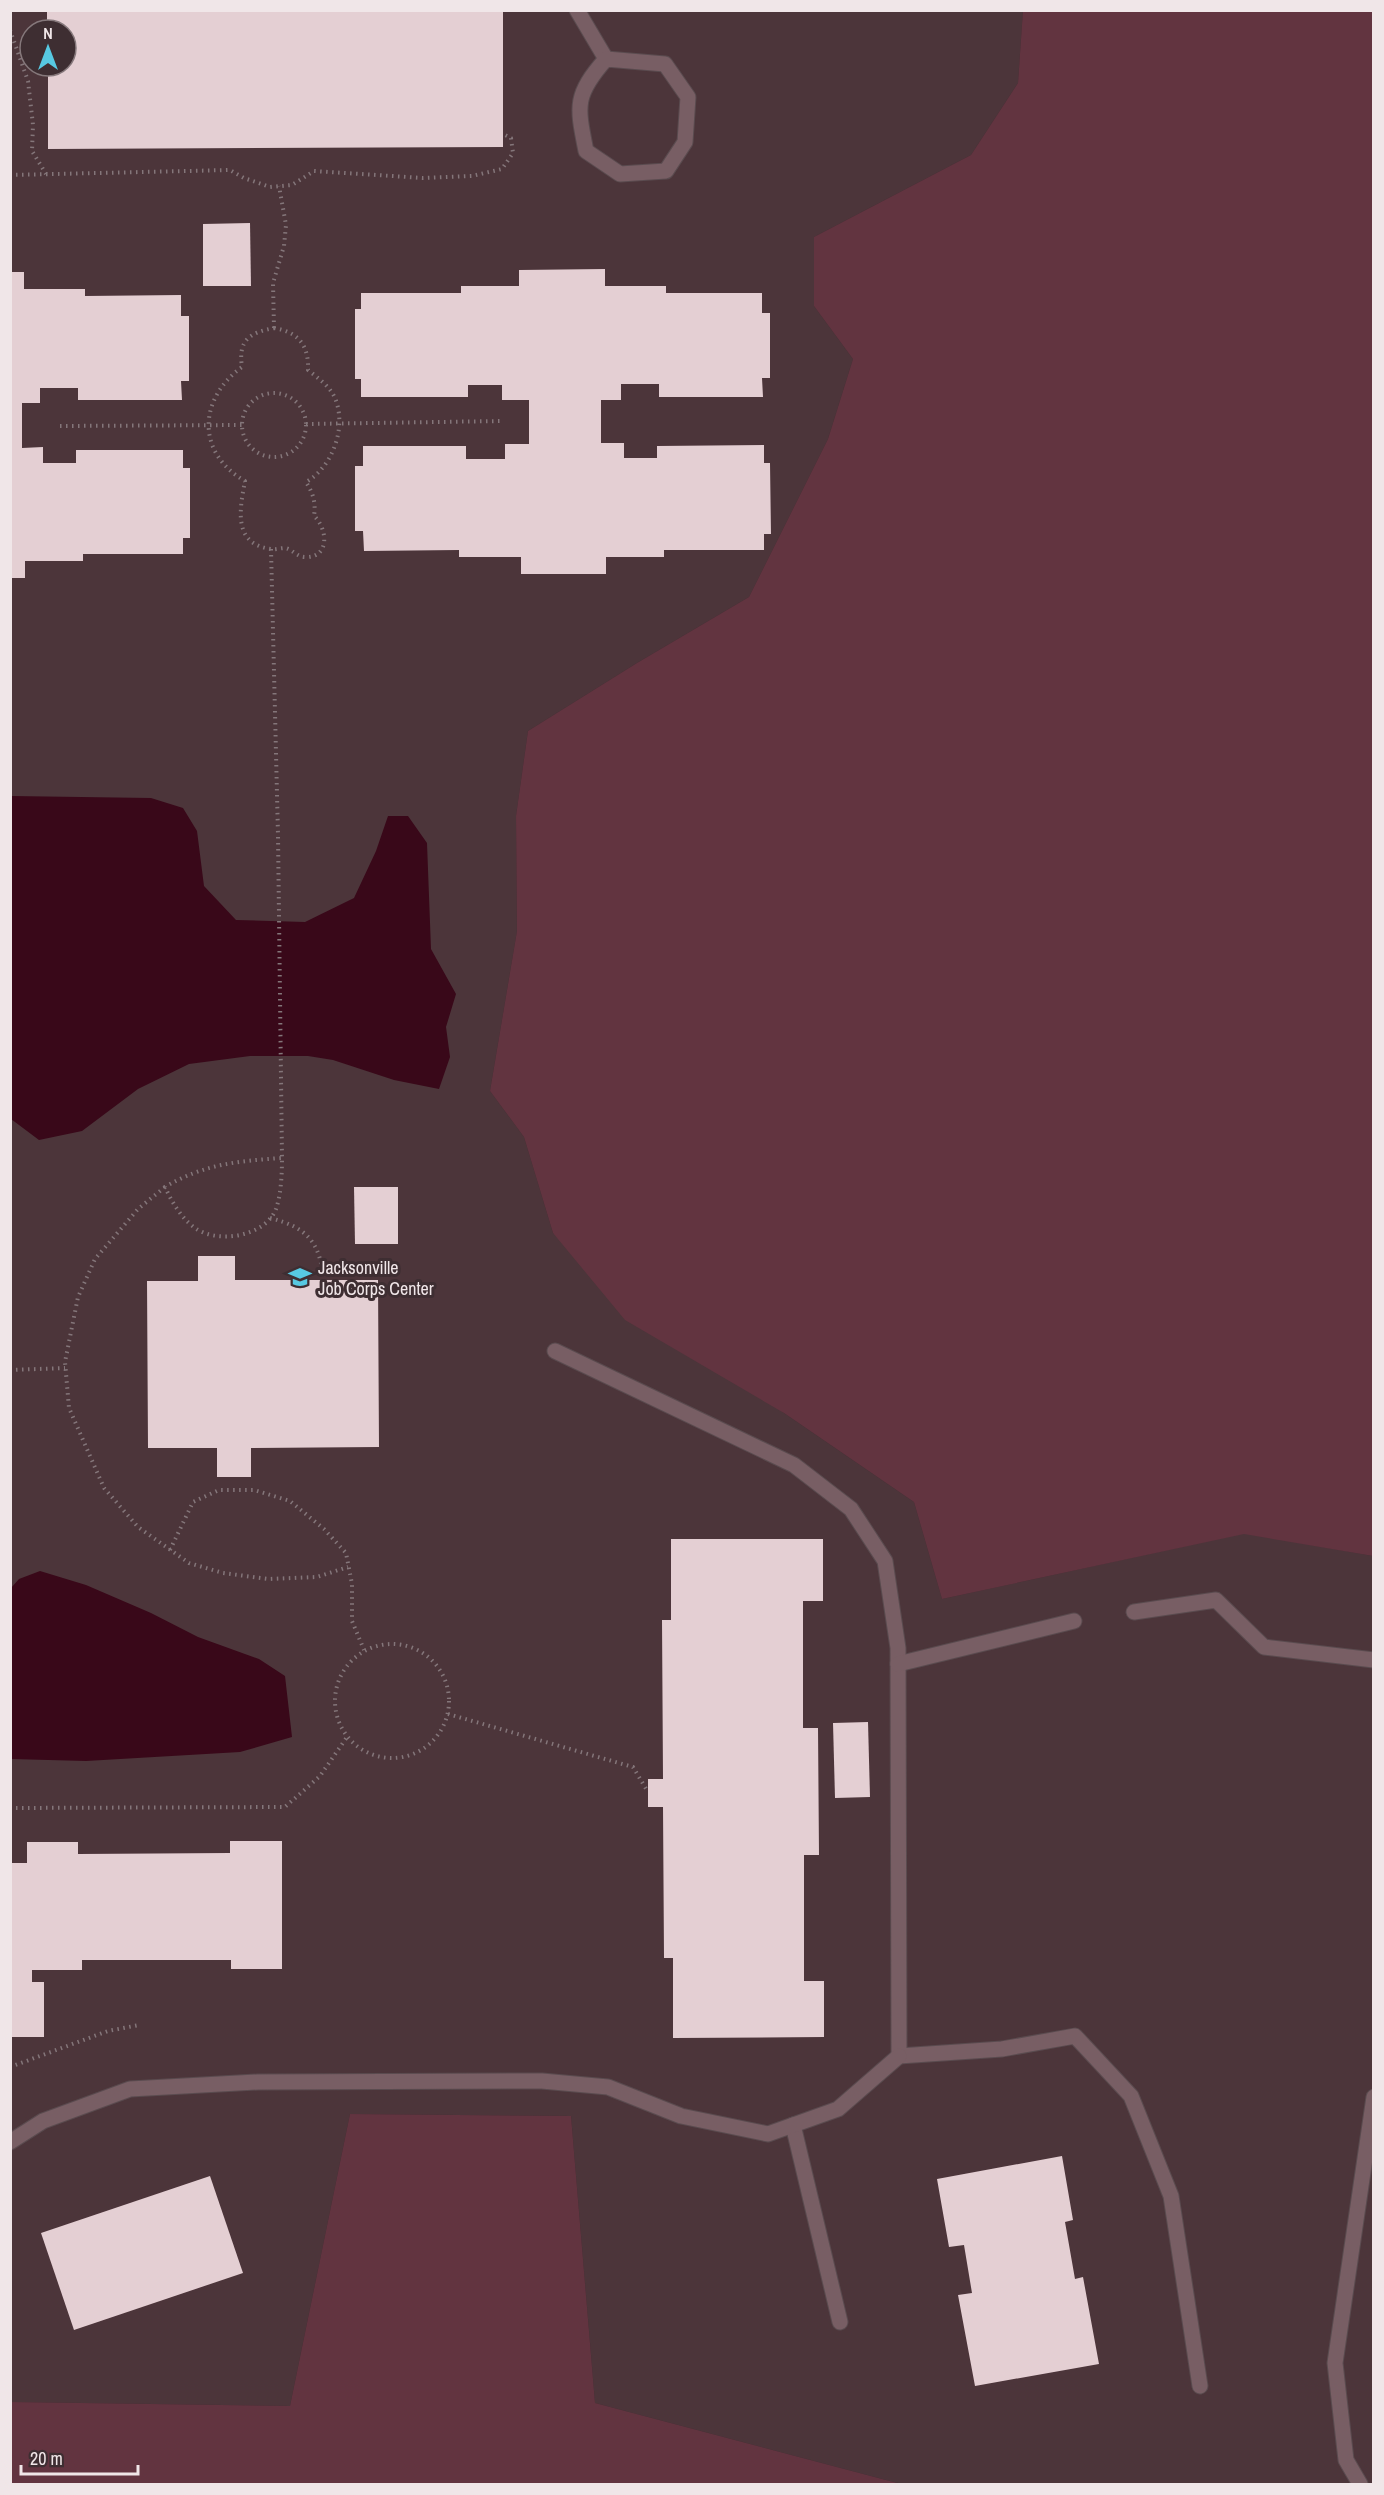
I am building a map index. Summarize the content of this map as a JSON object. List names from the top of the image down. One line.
{"places":{"school or university":["Jacksonville Job Corps Center"]},"scale_bar":"20 m","north":"top"}
